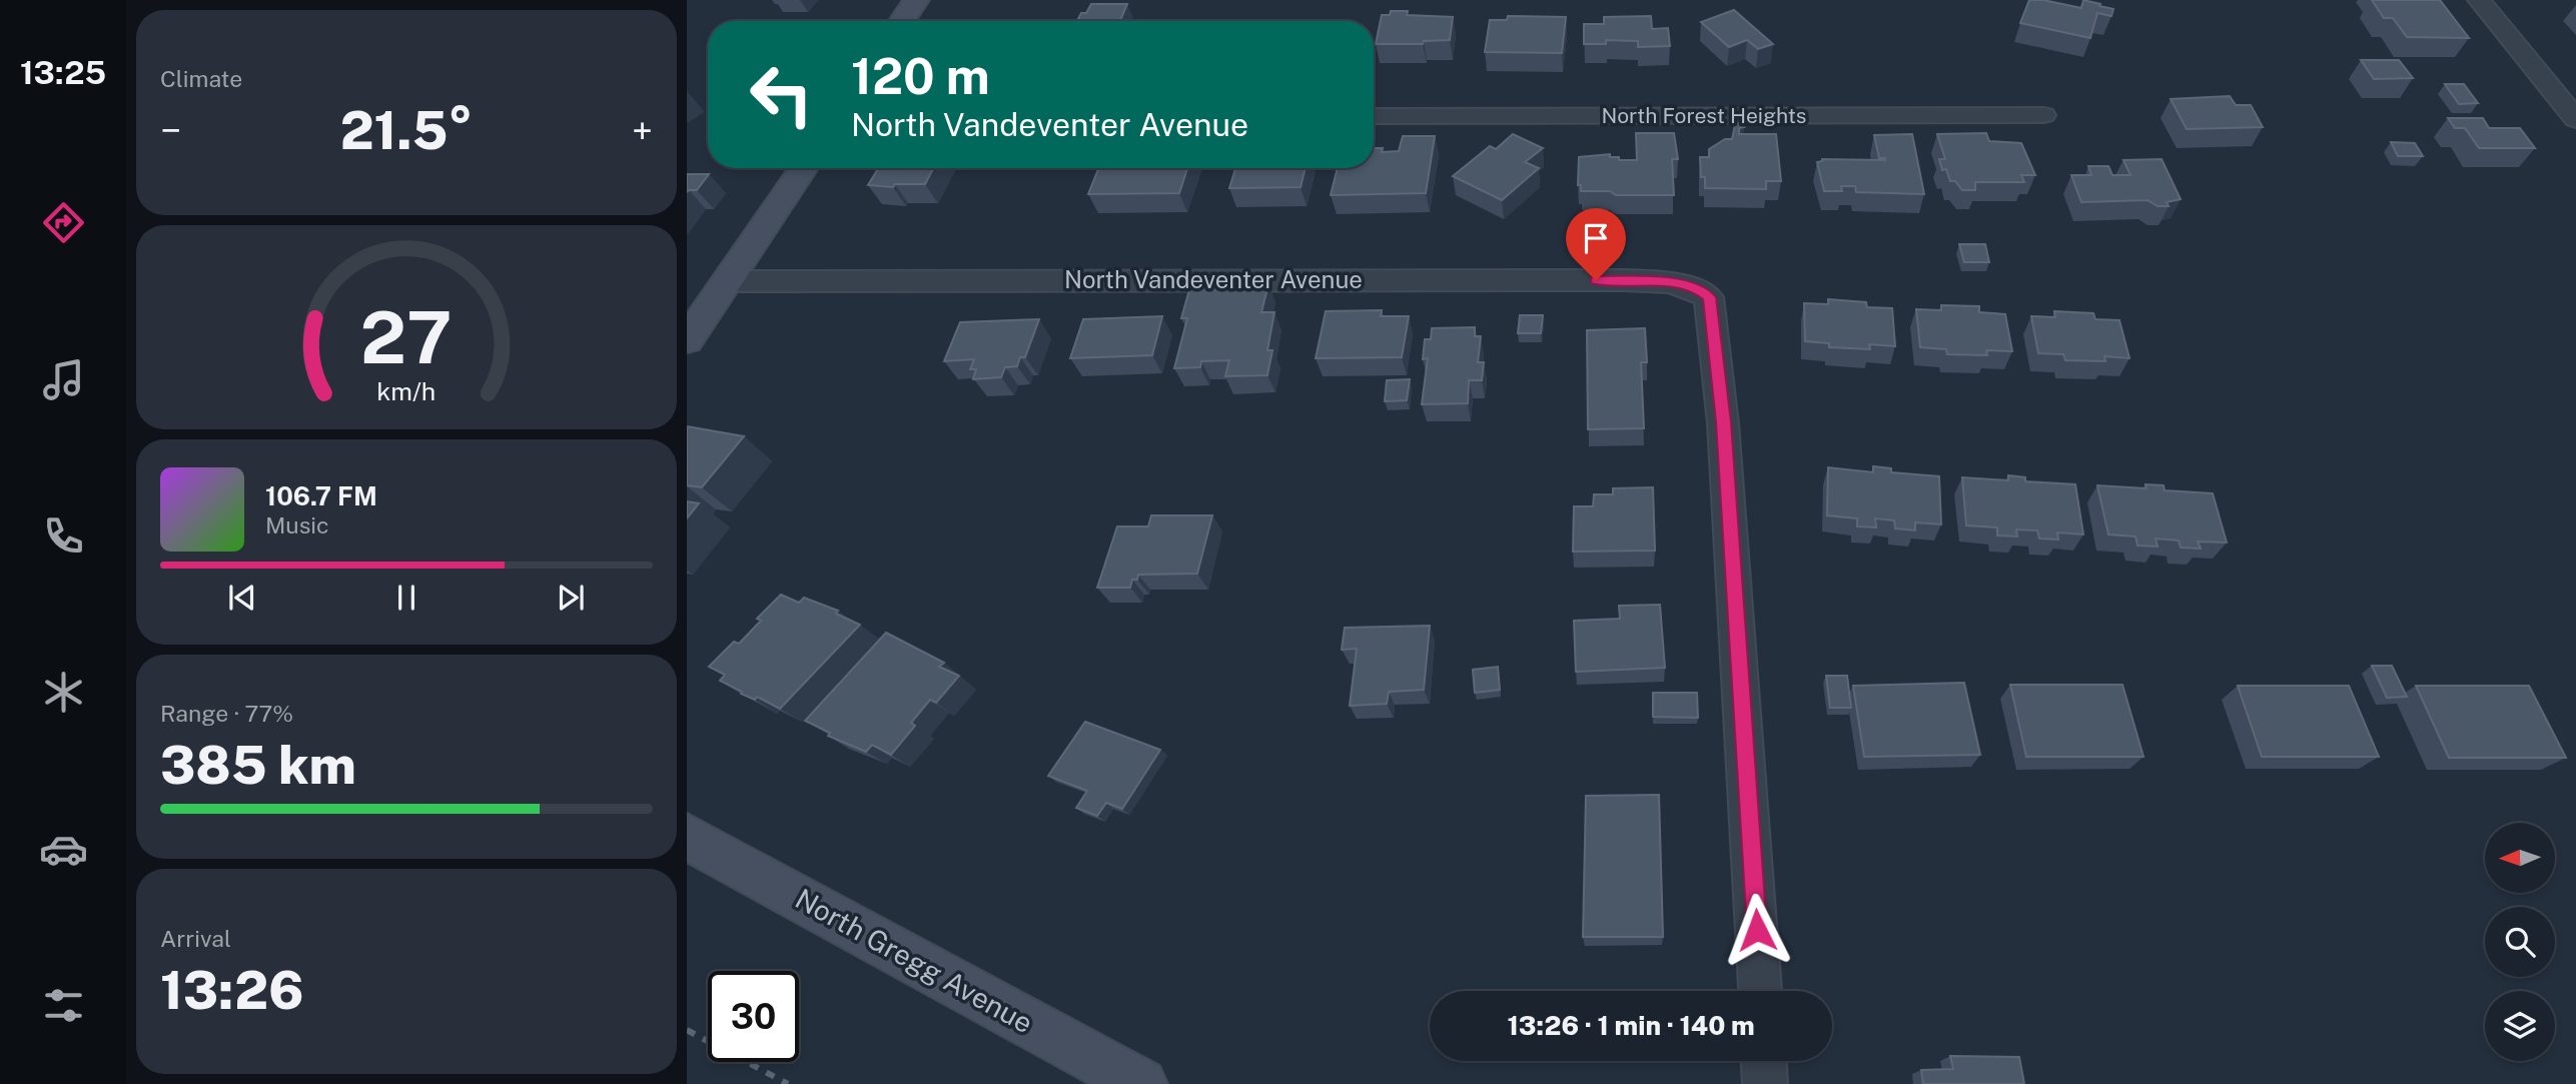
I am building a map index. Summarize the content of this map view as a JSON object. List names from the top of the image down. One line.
{"streets":{"main road":["North Gregg Avenue"],"street":["North Forest Heights","North Vandeventer Avenue"]},"north":"left","page":{"tabs":"13:25","tile":["Climate",["Range · 77%","385 km"],["Arrival","13:26"]],"turn":["120 m","North Vandeventer Avenue"],"heat":["−","21.5°","+"],"song":["106.7 FM","Music"],"limit":"30","trip":"13:26 · 1 min · 140 m","gauge":["27","km/h"]}}
